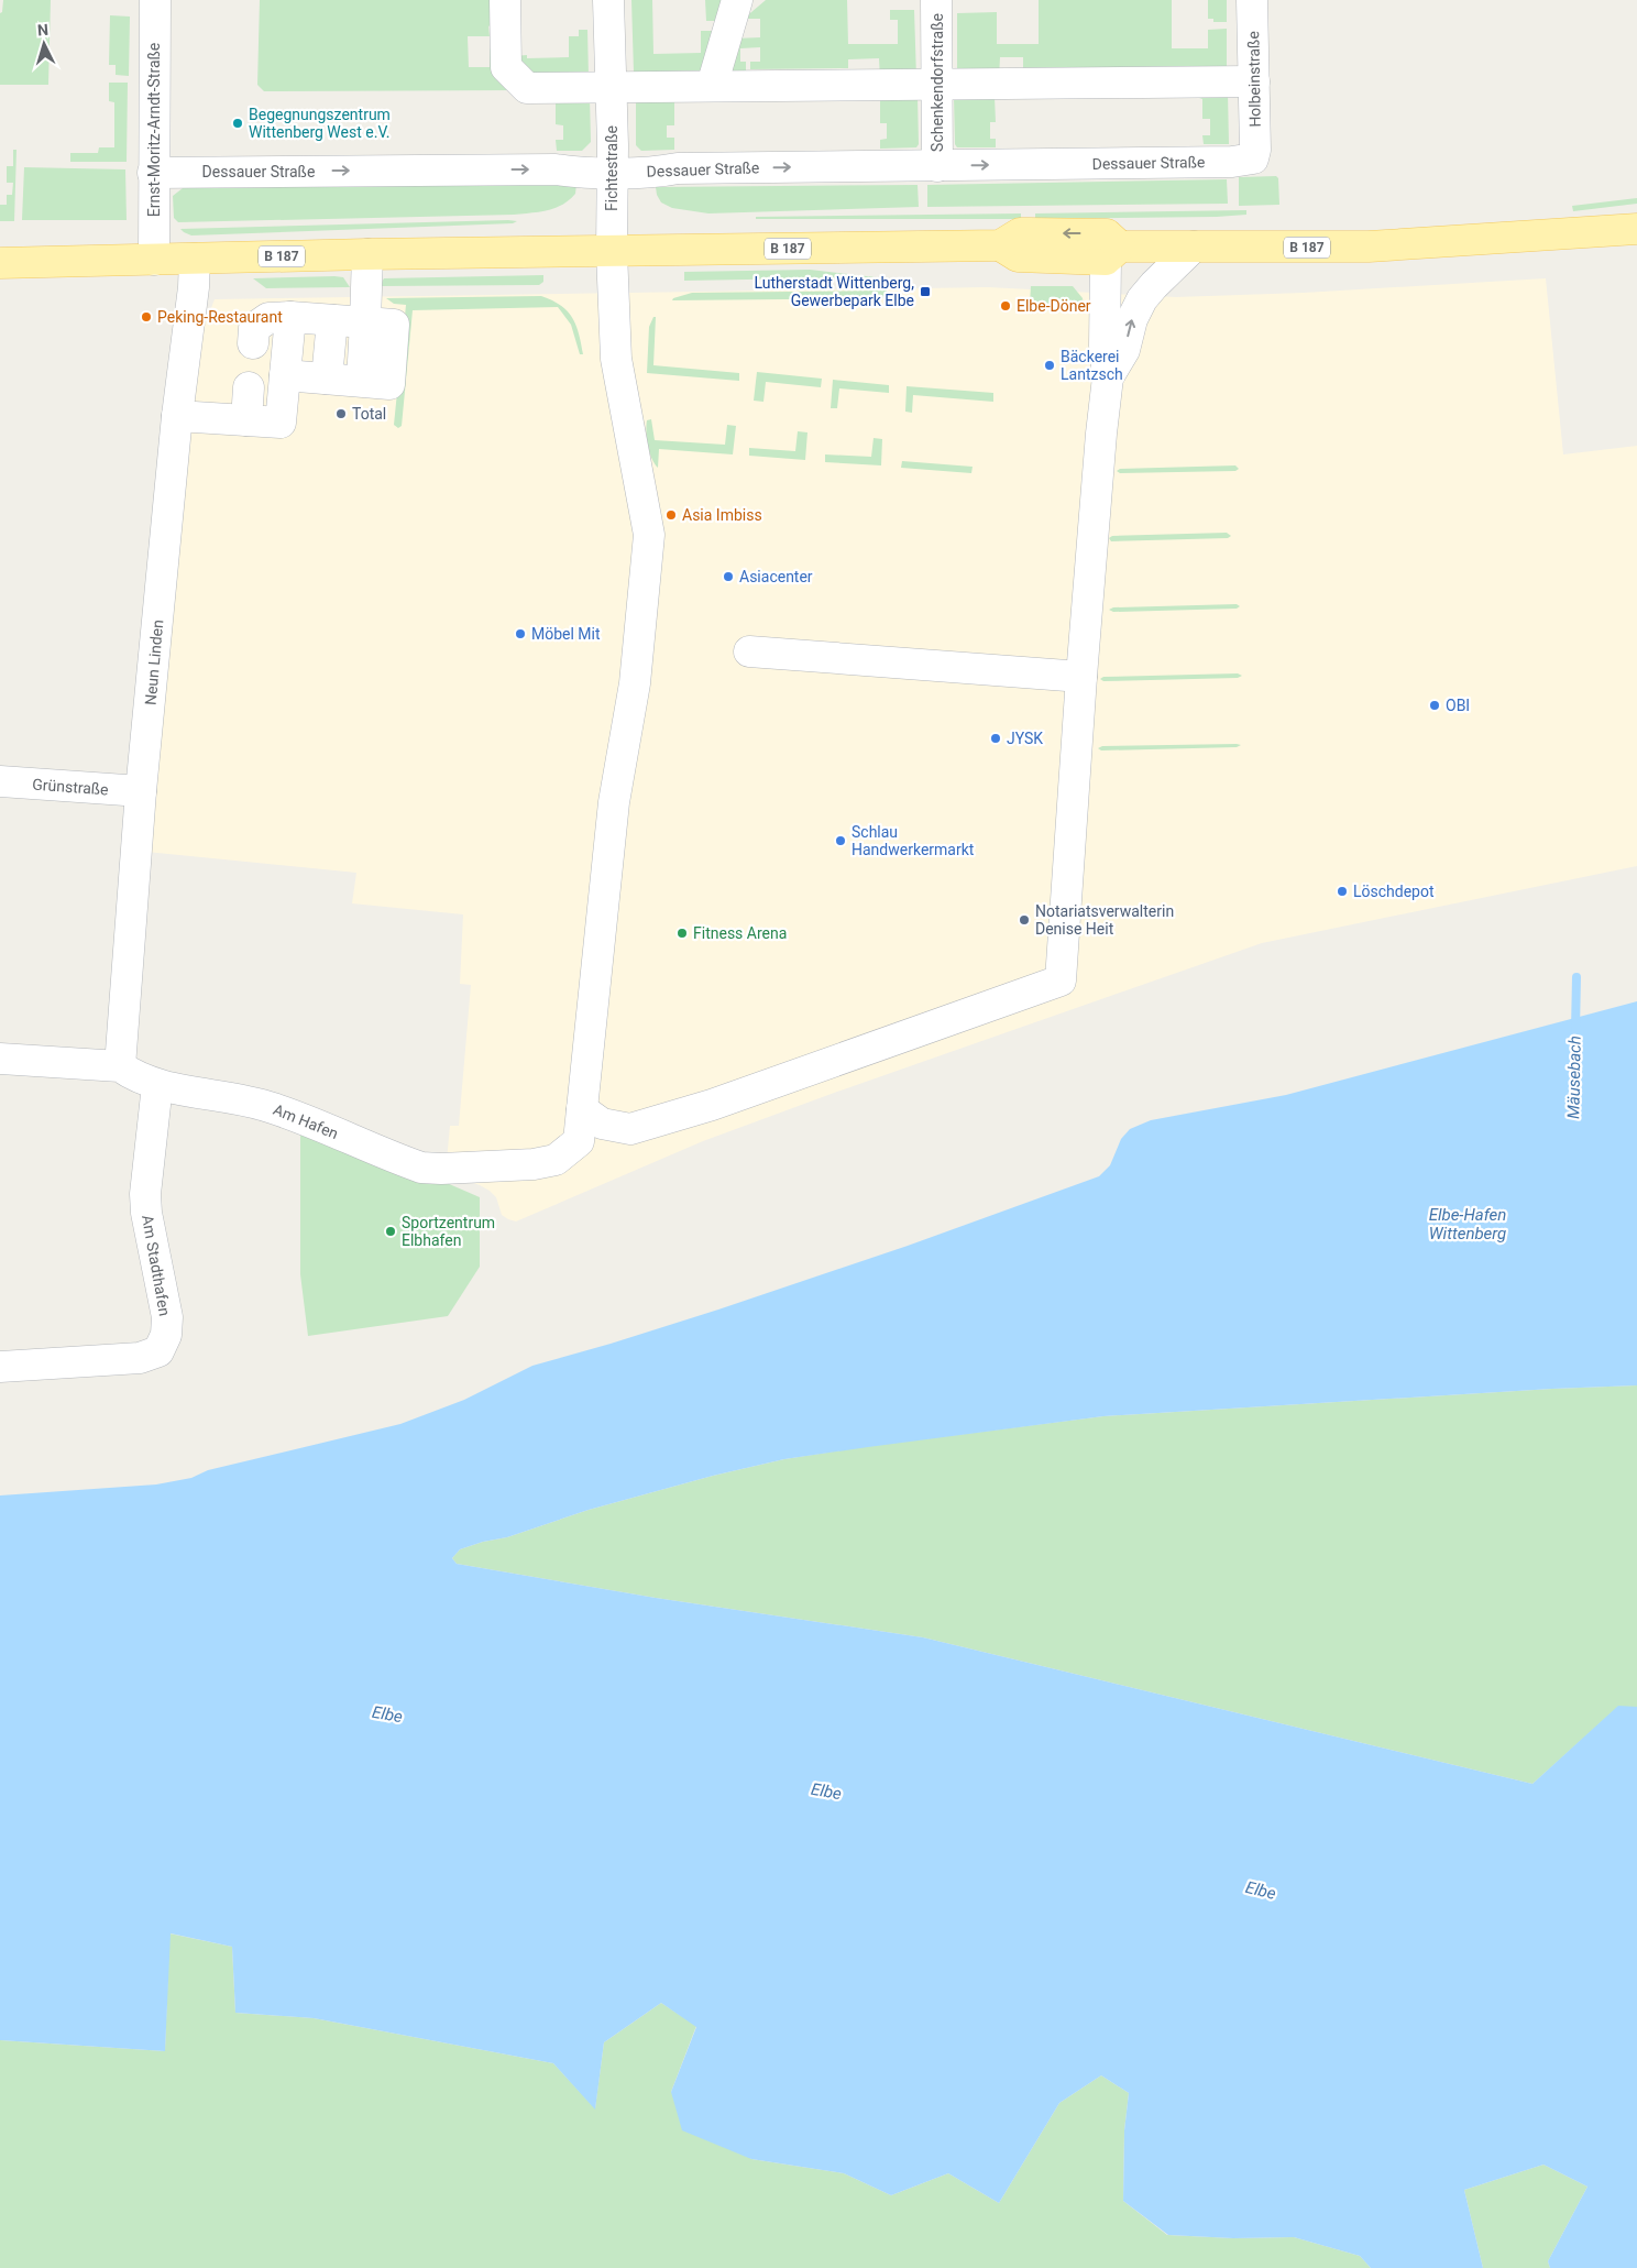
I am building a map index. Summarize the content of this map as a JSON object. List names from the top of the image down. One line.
{"streets":{"main road":["B 187"],"street":["Holbeinstraße","Schenkendorfstraße","Ernst-Moritz-Arndt-Straße","Dessauer Straße","Fichtestraße","Neun Linden","Grünstraße","Am Hafen","Am Stadthafen"]},"crossings":[["Holbeinstraße","Dessauer Straße"],["Schenkendorfstraße","Dessauer Straße"],["Ernst-Moritz-Arndt-Straße","Dessauer Straße"],["Ernst-Moritz-Arndt-Straße","B 187"],["Dessauer Straße","Fichtestraße"],["Fichtestraße","B 187"],["Fichtestraße","Am Hafen"],["B 187","Neun Linden"],["Neun Linden","Grünstraße"],["Neun Linden","Am Hafen"],["Am Hafen","Am Stadthafen"]],"water":["Mäusebach","Elbe-Hafen Wittenberg","Elbe"],"places":{"other":["Begegnungszentrum Wittenberg West e.V.","Elbe-Döner","Peking-Restaurant","Bäckerei Lantzsch","Total","Asia Imbiss","Asiacenter","Möbel Mit","OBI","JYSK","Schlau Handwerkermarkt","Löschdepot","Notariatsverwalterin Denise Heit","Fitness Arena","Sportzentrum Elbhafen"],"transit":["Lutherstadt Wittenberg, Gewerbepark Elbe"]},"north":"top"}
